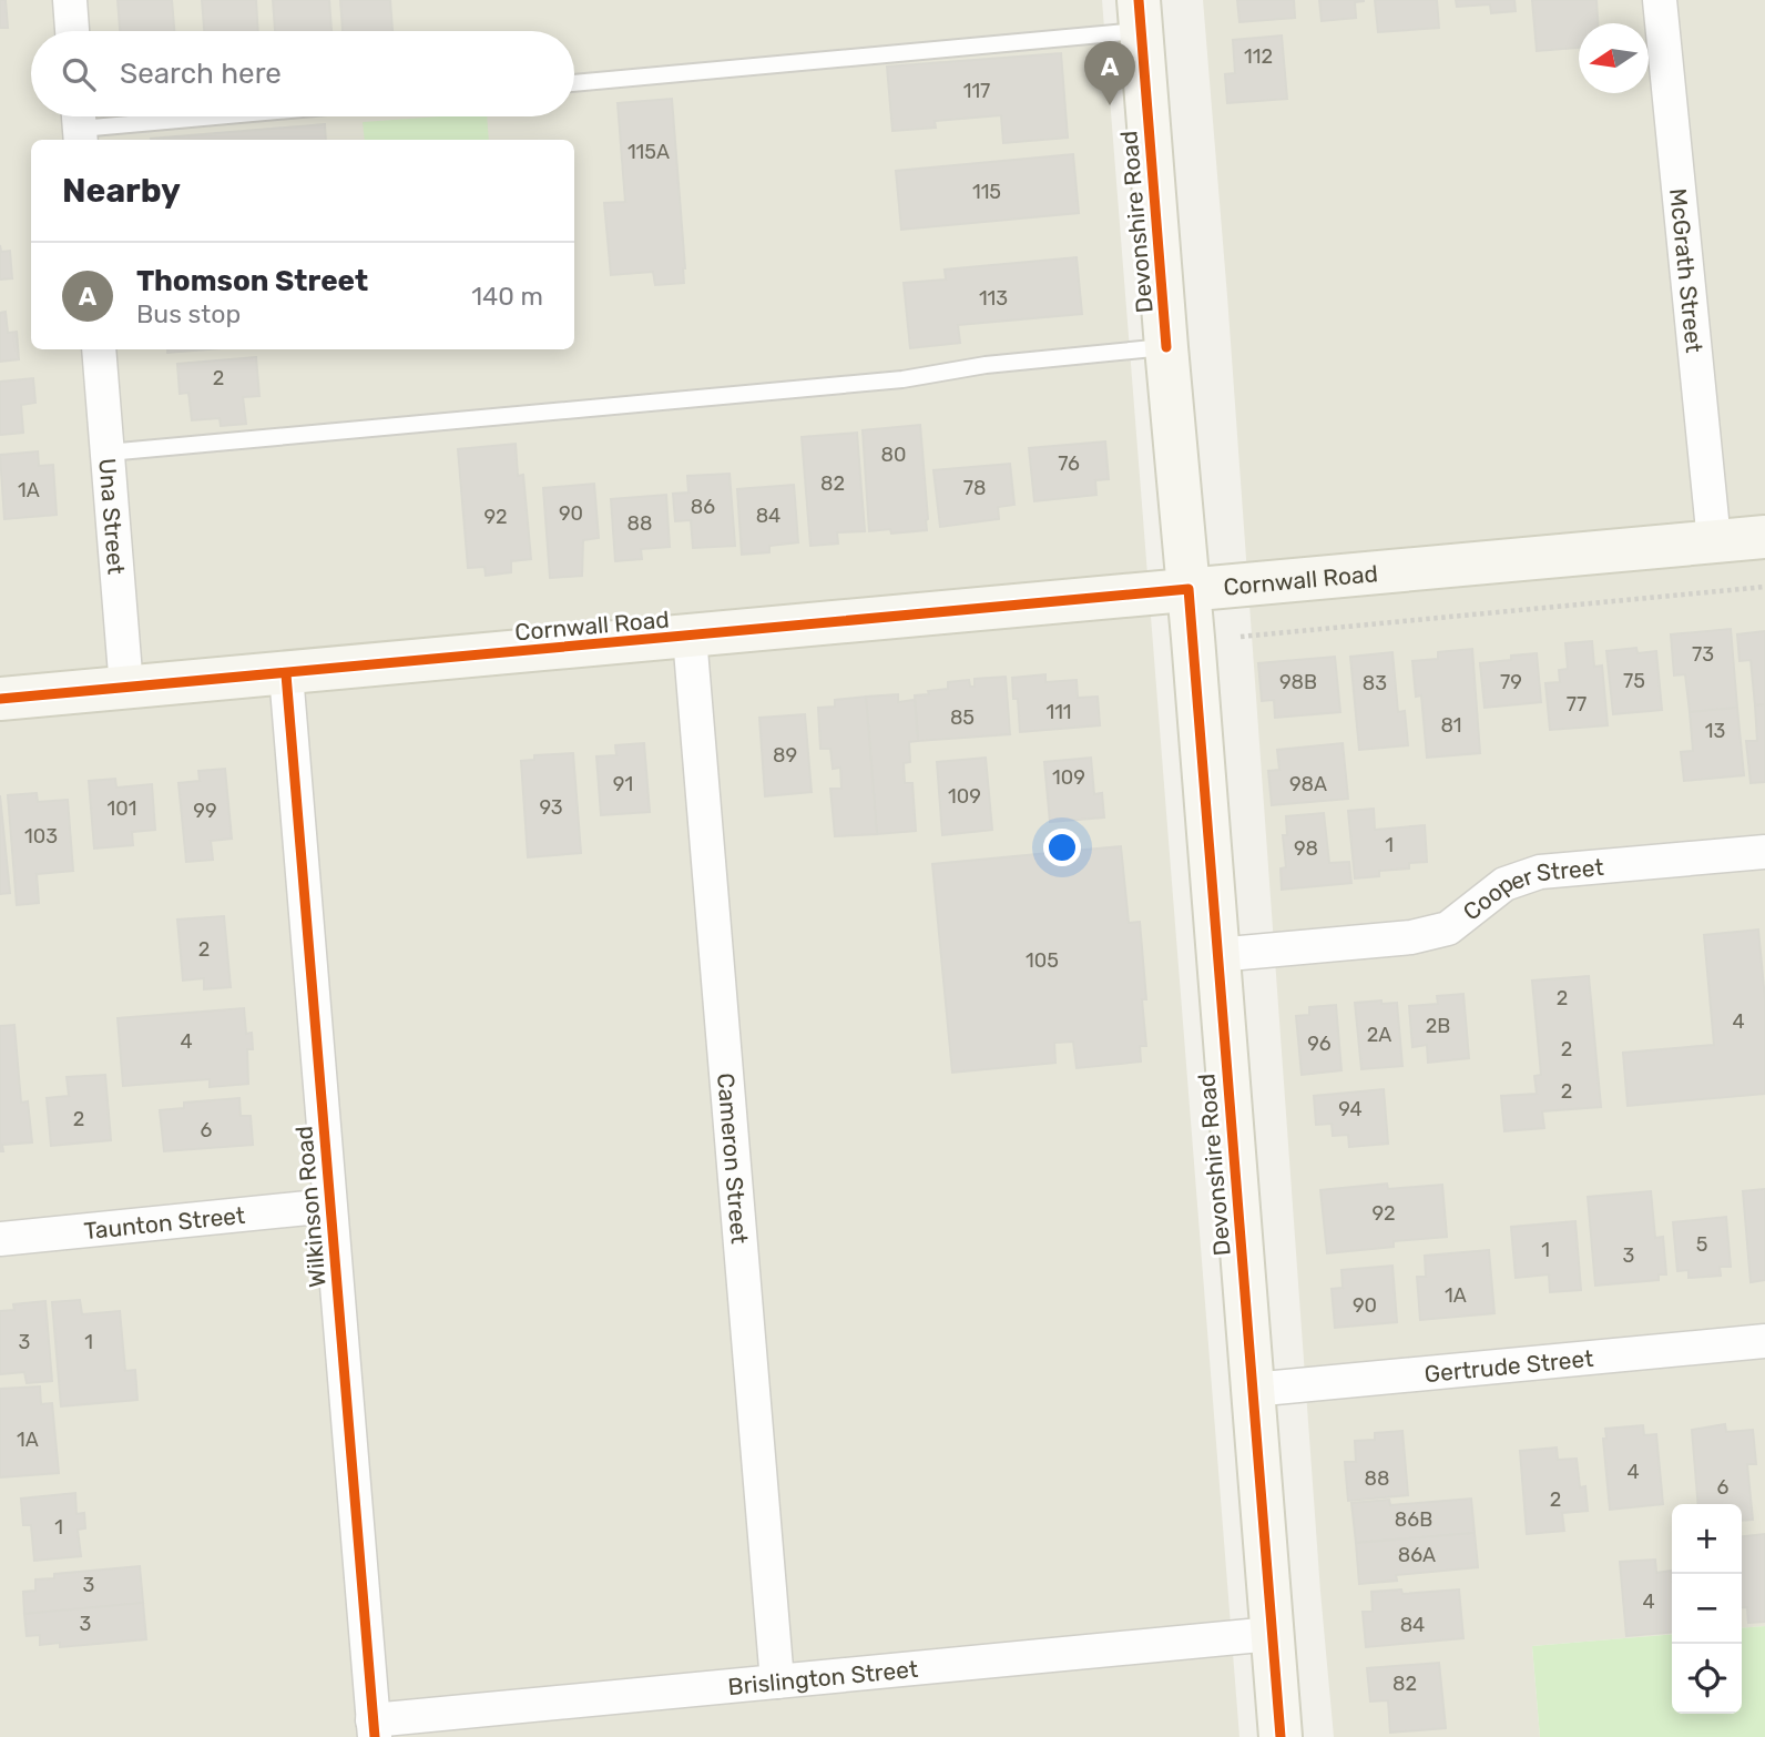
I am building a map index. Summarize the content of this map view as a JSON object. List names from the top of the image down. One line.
{"streets":{"street":["Devonshire Road","McGrath Street","Una Street","Cornwall Road","Cooper Street","Cameron Street","Wilkinson Road","Taunton Street","Gertrude Street","Brislington Street"]},"crossings":[["Devonshire Road","Cornwall Road"],["Devonshire Road","Cooper Street"],["Devonshire Road","Gertrude Street"],["Devonshire Road","Brislington Street"],["McGrath Street","Cornwall Road"],["Una Street","Cornwall Road"],["Cornwall Road","Cameron Street"],["Cornwall Road","Wilkinson Road"],["Cameron Street","Brislington Street"],["Wilkinson Road","Taunton Street"],["Wilkinson Road","Brislington Street"]],"house_numbers":["112","117","115A","115","113","2","80","76","82","78","1A","86","90","84","92","88","73","75","98B","79","83","77","111","85","81","13","89","109","91","98A","109","93","101","99","103","1","98","2","105","2","4","2B","2A","4","96","2","2","94","2","6","92","5","1","3","1A","90","3","1","1A","4","88","6","2","86B","1","86A","3","4","3","84","82"],"north":"left","page":{"search":"Search here","pins":"A","heading":"Nearby","list":[{"mark":"A","name":"Thomson Street","note":"Bus stop","value":"140 m"}],"map_buttons":["+","−"]}}
